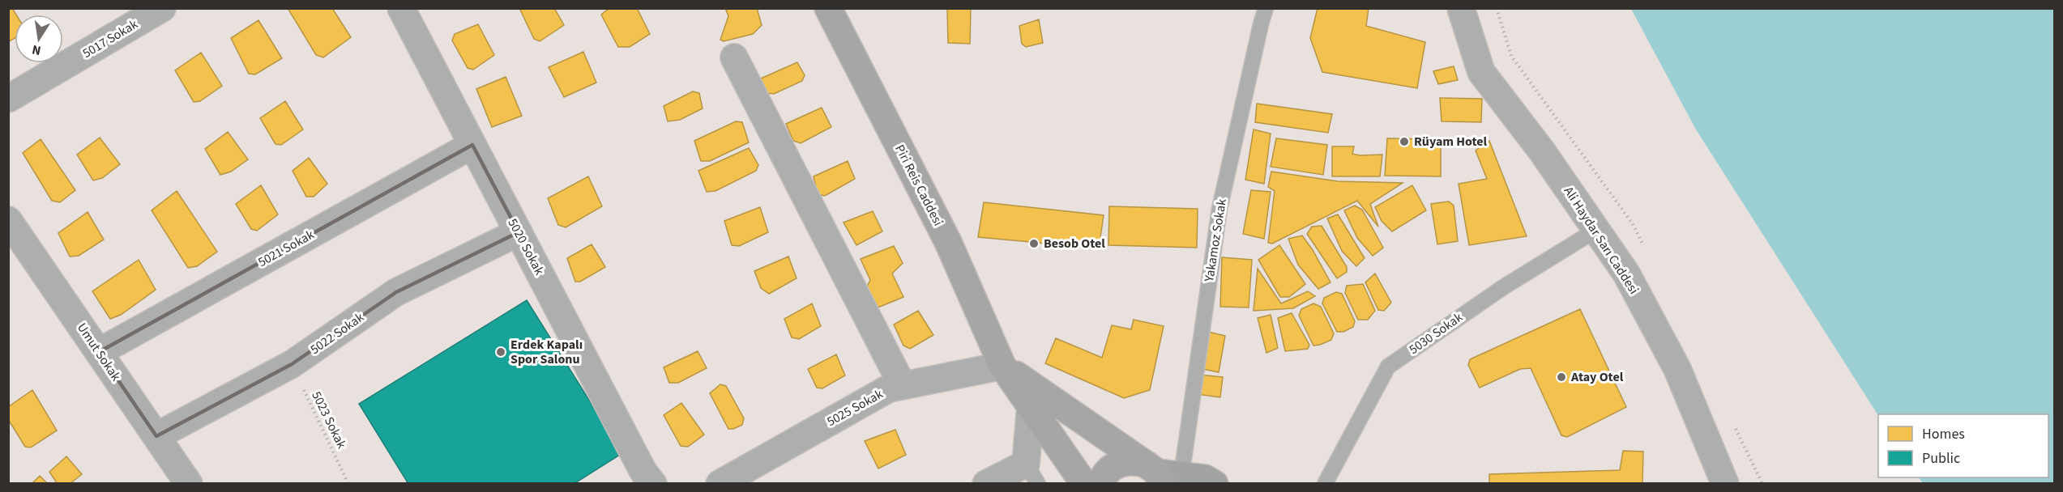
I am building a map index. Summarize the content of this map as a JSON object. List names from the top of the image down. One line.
{"streets":{"main road":["Piri Reis Caddesi"],"street":["5017 Sokak","Ali Haydar Sarı Caddesi","5020 Sokak","5021 Sokak","5022 Sokak","Umut Sokak","5025 Sokak"],"lane":["Yakamoz Sokak","5030 Sokak"],"path":["5023 Sokak"]},"crossings":[["Piri Reis Caddesi","5025 Sokak"],["Ali Haydar Sarı Caddesi","5030 Sokak"],["5020 Sokak","5021 Sokak"],["5020 Sokak","5022 Sokak"],["5021 Sokak","Umut Sokak"],["5022 Sokak","Umut Sokak"],["5022 Sokak","5023 Sokak"]],"places":["Rüyam Hotel","Besob Otel","Erdek Kapalı Spor Salonu","Atay Otel"],"legend":["Homes","Public"],"north":"bottom"}
